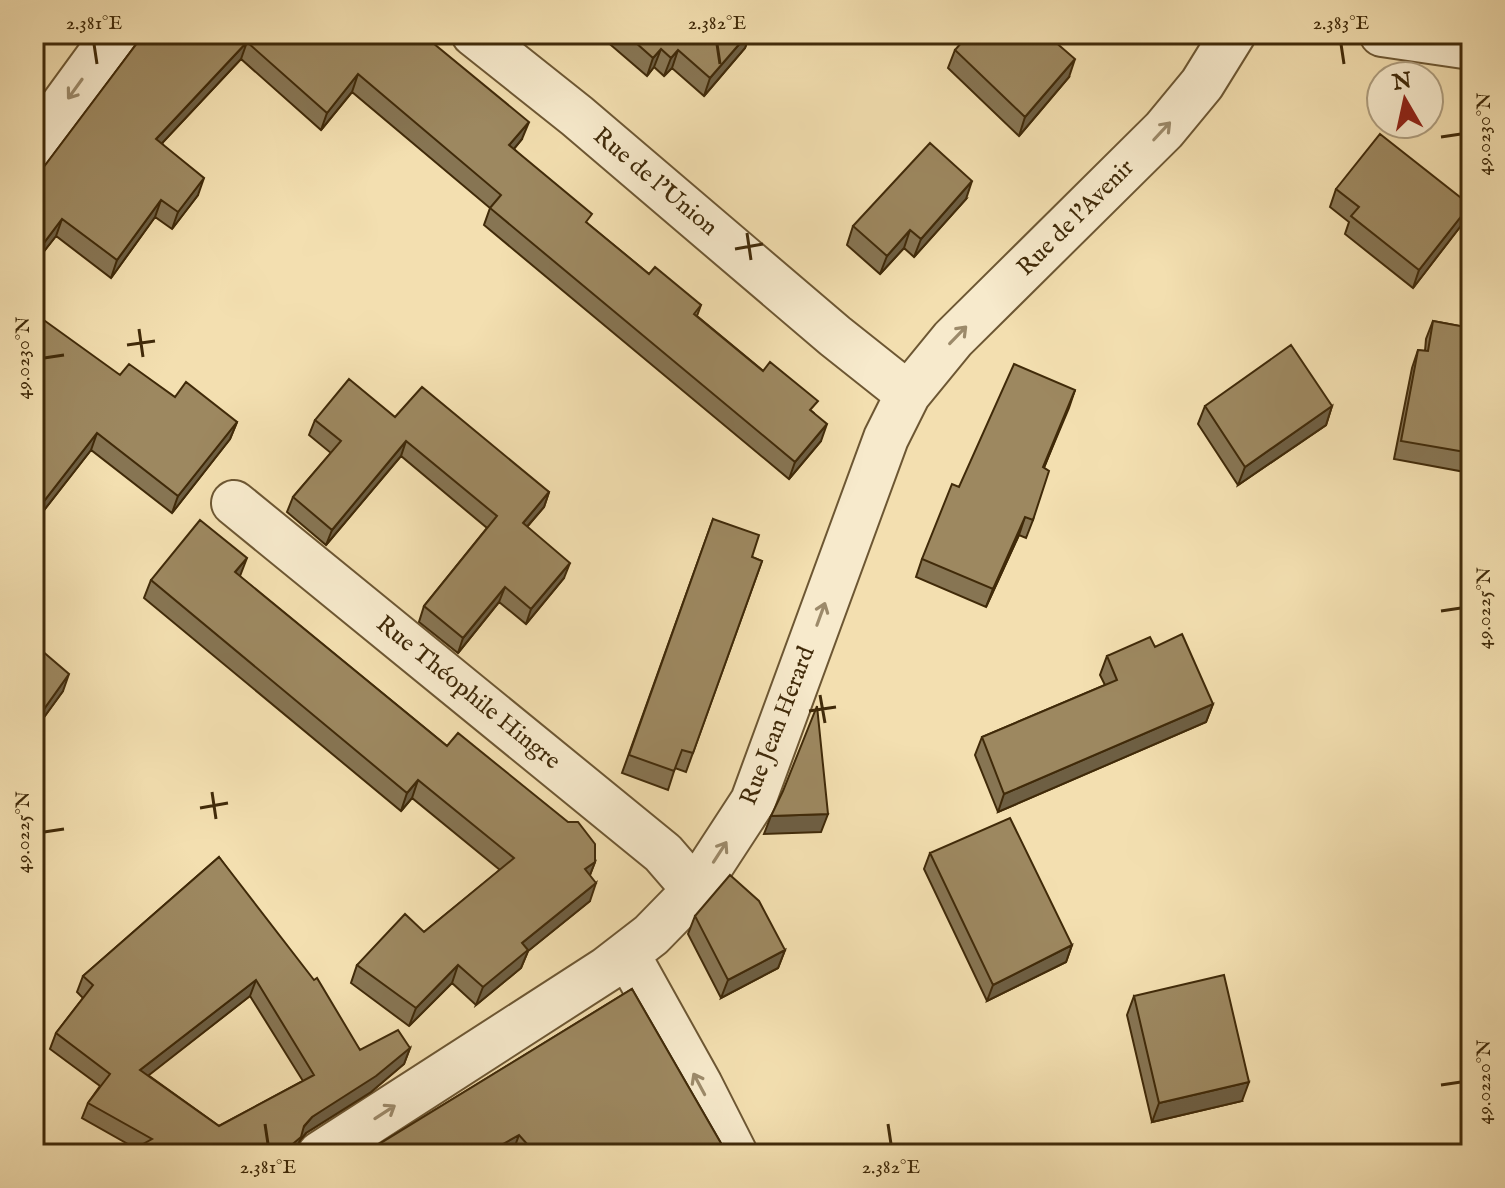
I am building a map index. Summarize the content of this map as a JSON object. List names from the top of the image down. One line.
{"streets":{"street":["Rue de l'Union","Rue de l'Avenir","Rue Théophile Hingre","Rue Jean Herard"]},"crossings":[["Rue de l'Union","Rue de l'Avenir"],["Rue de l'Union","Rue Jean Herard"],["Rue de l'Avenir","Rue Jean Herard"],["Rue Théophile Hingre","Rue Jean Herard"]],"one_way":["Rue de l'Avenir","Rue Jean Herard"],"north":"top","coordinates":["2.381°E","2.382°E","2.383°E","49.0230°N","49.0225°N","49.0220°N"]}
